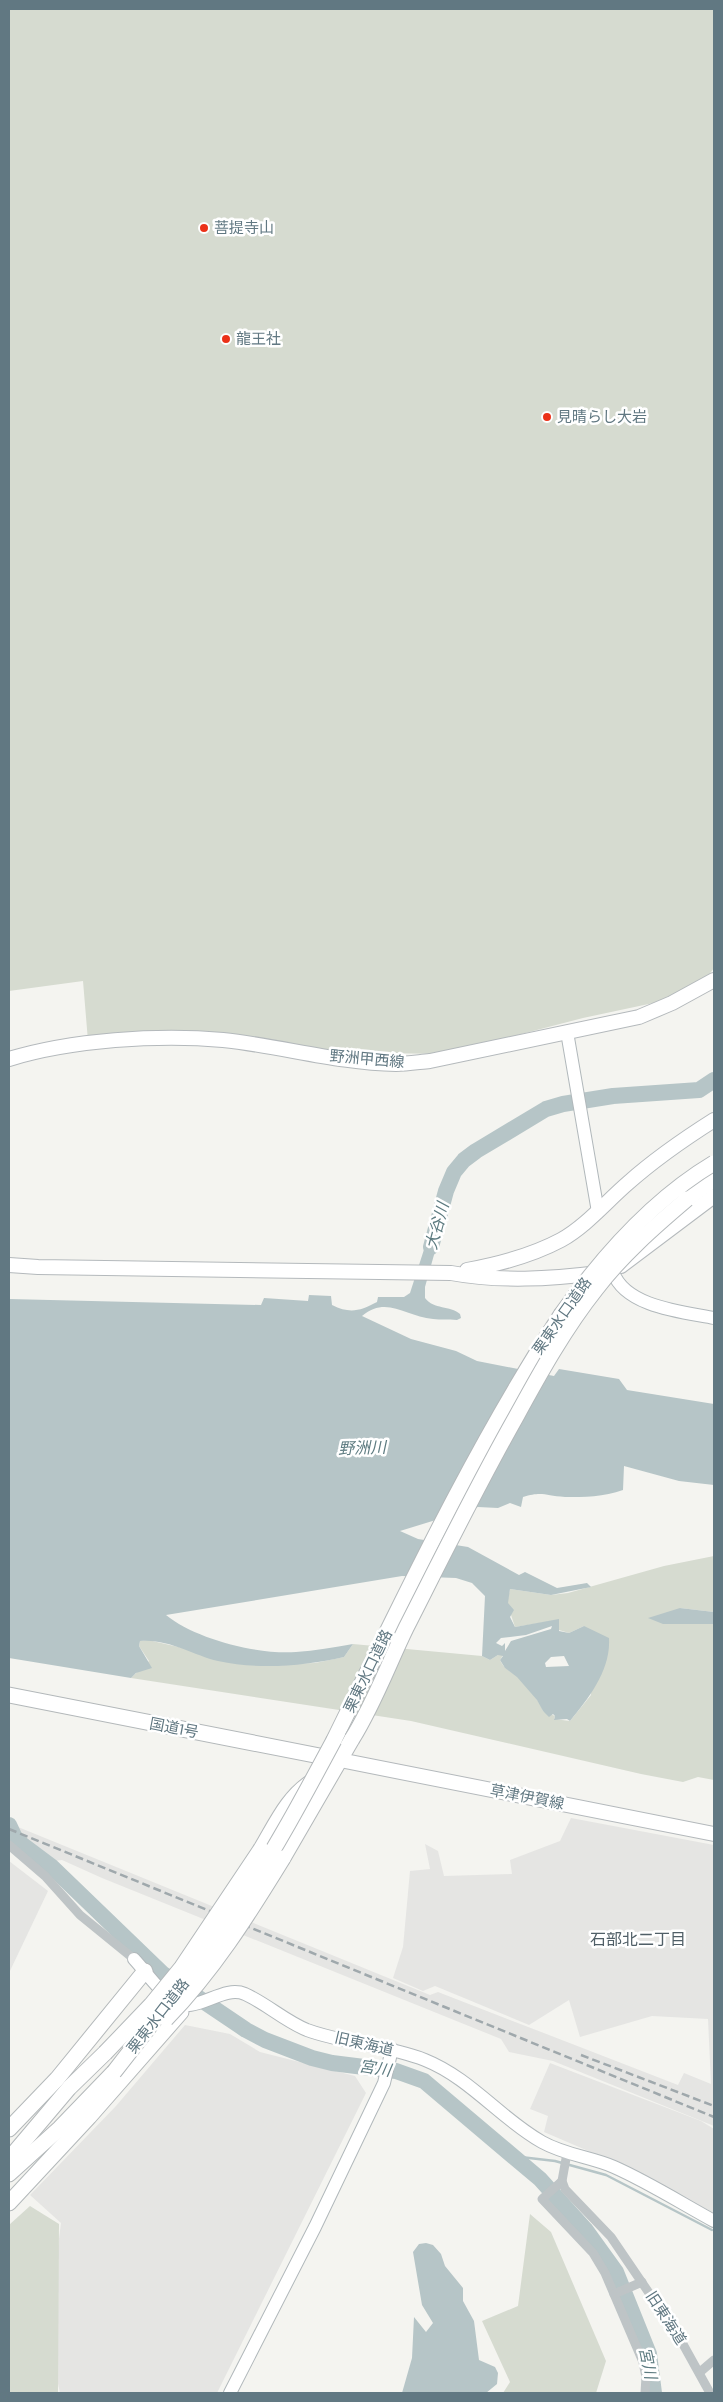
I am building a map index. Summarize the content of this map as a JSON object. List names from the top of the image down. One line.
{"streets":{"highway":["栗東水口道路","国道1号"],"main road":["野洲甲西線","草津伊賀線"],"street":["旧東海道"]},"crossings":[["栗東水口道路","国道1号"],["栗東水口道路","草津伊賀線"],["国道1号","草津伊賀線"]],"districts":["石部北二丁目"],"water":["大谷川","野洲川","宮川"],"places":["菩提寺山","龍王社","見晴らし大岩"]}
